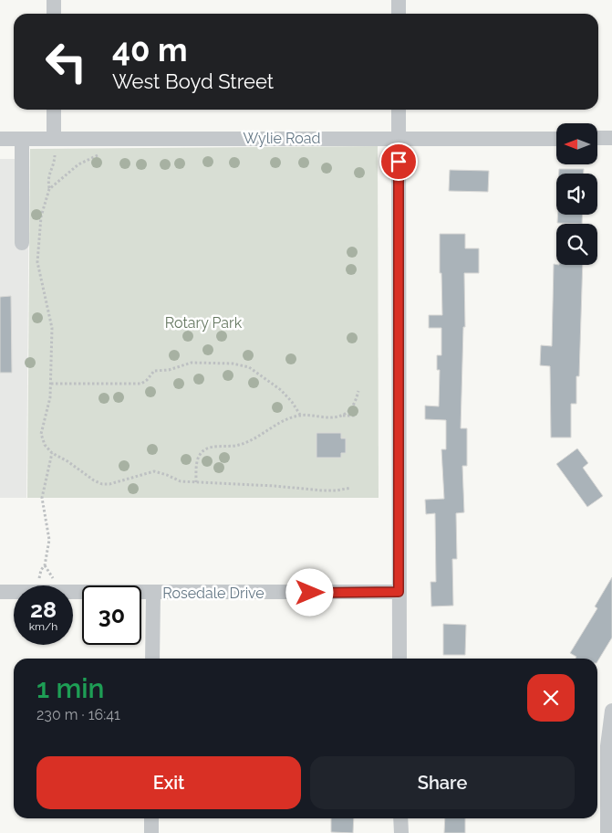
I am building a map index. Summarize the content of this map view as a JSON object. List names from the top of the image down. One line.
{"streets":{"street":["Wylie Road","Rosedale Drive"]},"parks":["Rotary Park"],"north":"left","page":{"turn":["40 m","West Boyd Street"],"speed":"28 km/h","limit":"30","heading":["1 min","230 m · 16:41"],"buttons":["Exit","Share"]}}
